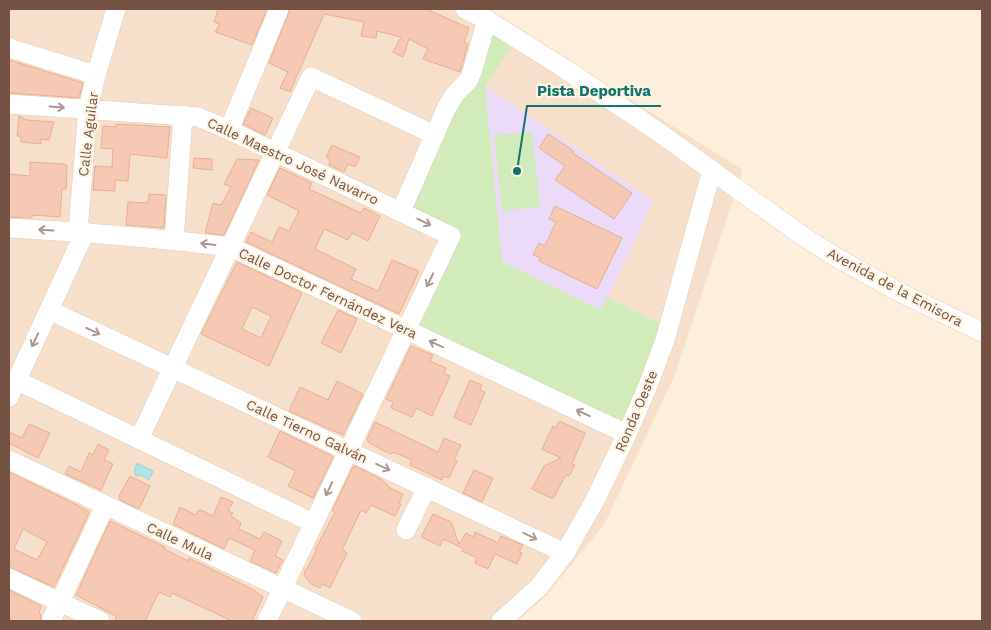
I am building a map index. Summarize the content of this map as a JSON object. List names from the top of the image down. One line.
{"streets":{"street":["Calle Aguilar","Calle Maestro José Navarro","Avenida de la Emisora","Calle Doctor Fernández Vera","Ronda Oeste","Calle Tierno Galván","Calle Mula"]},"crossings":[["Calle Aguilar","Calle Maestro José Navarro"],["Calle Aguilar","Calle Doctor Fernández Vera"],["Calle Aguilar","Calle Tierno Galván"],["Calle Maestro José Navarro","Calle Doctor Fernández Vera"],["Avenida de la Emisora","Ronda Oeste"],["Calle Doctor Fernández Vera","Ronda Oeste"],["Ronda Oeste","Calle Tierno Galván"]],"one_way":["Calle Doctor Fernández Vera"],"places":["Pista Deportiva"]}
